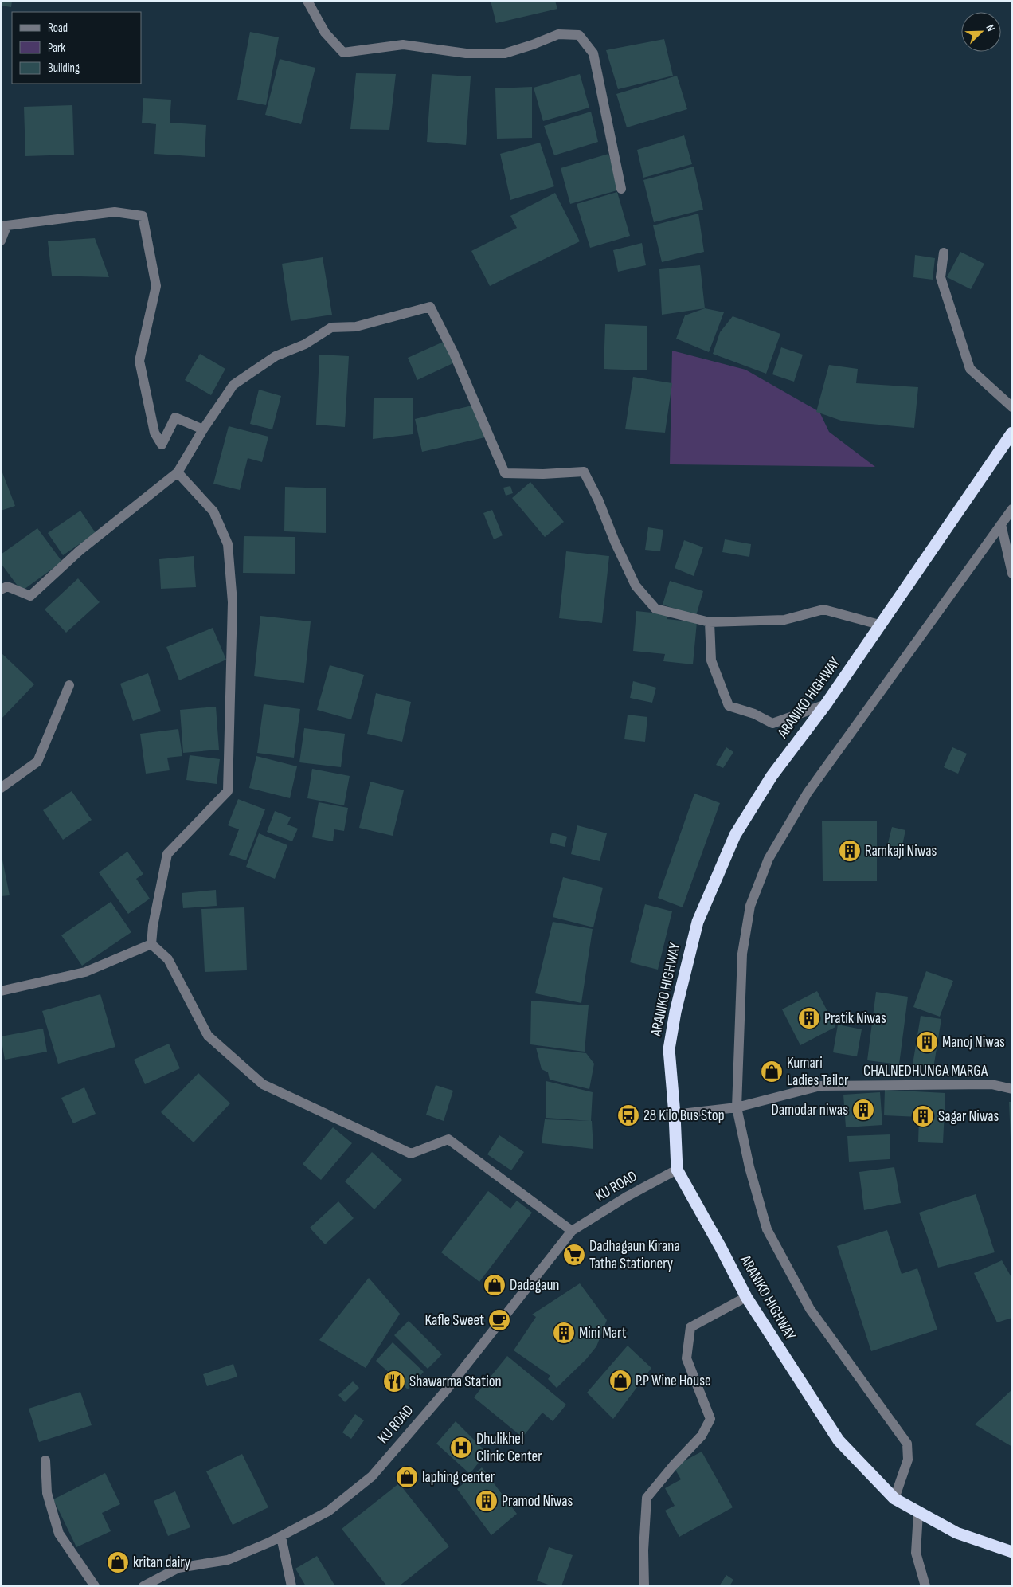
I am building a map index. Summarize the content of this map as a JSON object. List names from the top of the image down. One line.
{"streets":{"highway":["ARANIKO HIGHWAY"],"street":["CHALNEDHUNGA MARGA","KU ROAD"]},"crossings":[["ARANIKO HIGHWAY","CHALNEDHUNGA MARGA"],["ARANIKO HIGHWAY","KU ROAD"]],"places":{"building":["Ramkaji Niwas","Pratik Niwas","Manoj Niwas","Damodar niwas","Sagar Niwas","Mini Mart","Pramod Niwas"],"shop":["Kumari Ladies Tailor","Dadagaun","P.P Wine House","laphing center","kritan dairy"],"bus stop":["28 Kilo Bus Stop"],"supermarket":["Dadhagaun Kirana Tatha Stationery"],"cafe":["Kafle Sweet"],"restaurant":["Shawarma Station"],"hospital":["Dhulikhel Clinic Center"]},"legend":["Road","Park","Building"],"north":"top right"}
